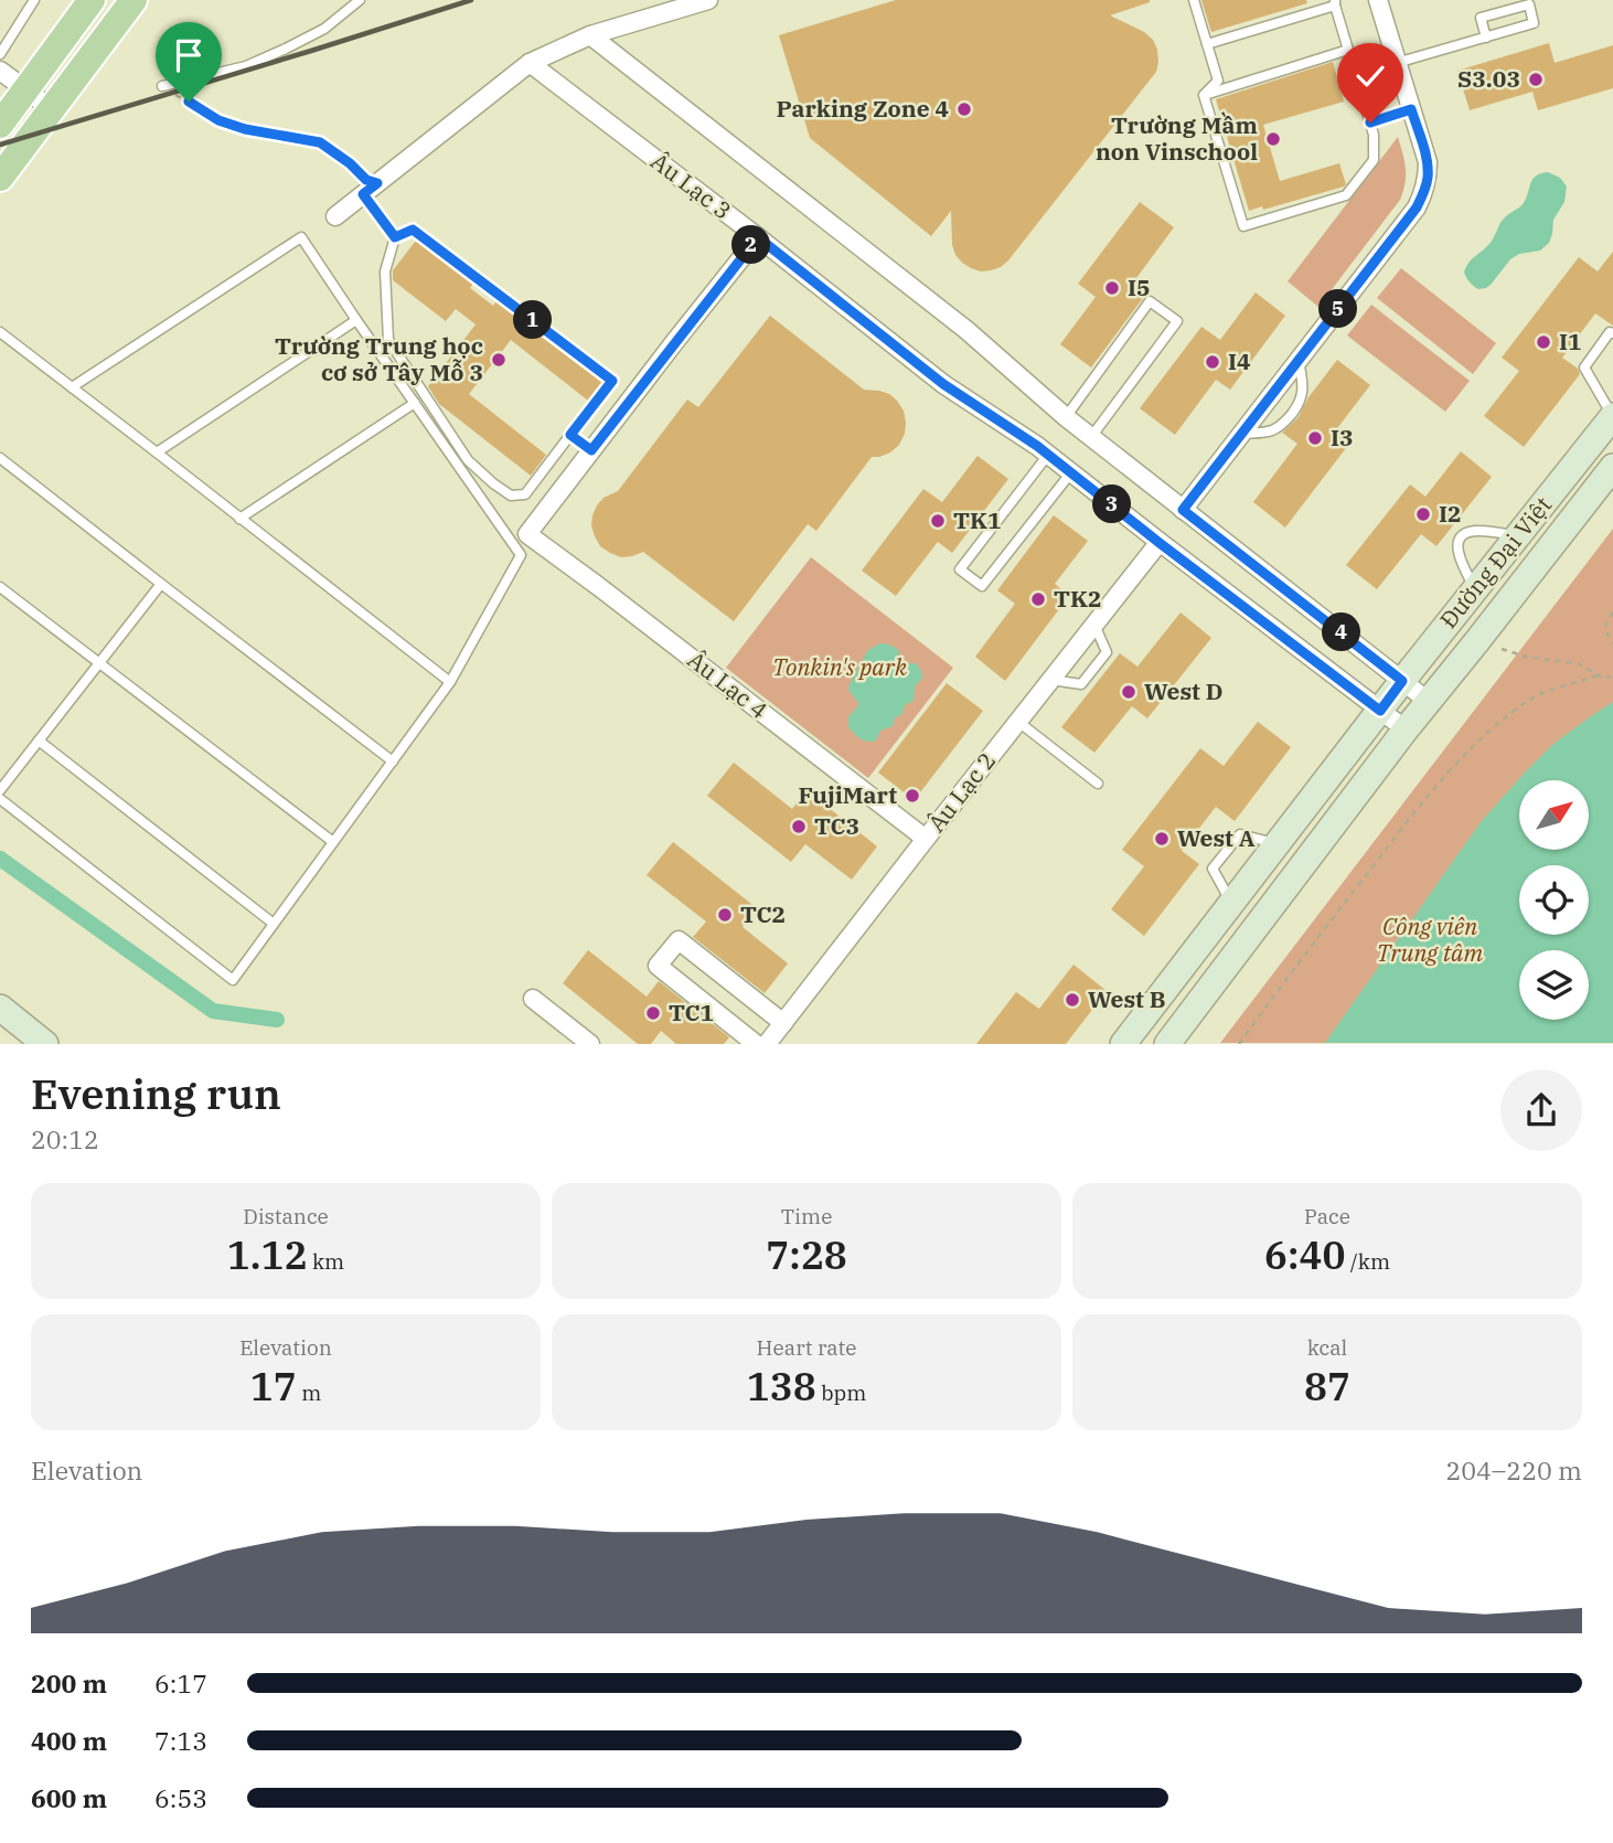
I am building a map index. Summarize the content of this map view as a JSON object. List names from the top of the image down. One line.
{"streets":{"street":["Âu Lạc 3","Đường Đại Việt","Âu Lạc 4","Âu Lạc 2"]},"crossings":[["Âu Lạc 3","Đường Đại Việt"],["Âu Lạc 3","Âu Lạc 2"],["Âu Lạc 4","Âu Lạc 2"]],"parks":["Tonkin's park","Công viên Trung tâm"],"places":["S3.03","Parking Zone 4","Trường Mầm non Vinschool","I5","I1","Trường Trung học cơ sở Tây Mỗ 3","I4","I3","I2","TK1","TK2","West D","FujiMart","TC3","West A","TC2","West B","TC1"],"north":"top right","page":{"pins":["2","5","1","3","4"],"heading":["Evening run","20:12"],"stats":[["Distance","1.12 km"],["Time","7:28"],["Pace","6:40 /km"],["Elevation","17 m"],["Heart rate","138 bpm"],["kcal","87"]],"chart":["Elevation","204–220 m"],"list":[{"name":"200 m","note":"6:17"},{"name":"400 m","note":"7:13"},{"name":"600 m","note":"6:53"}]}}
